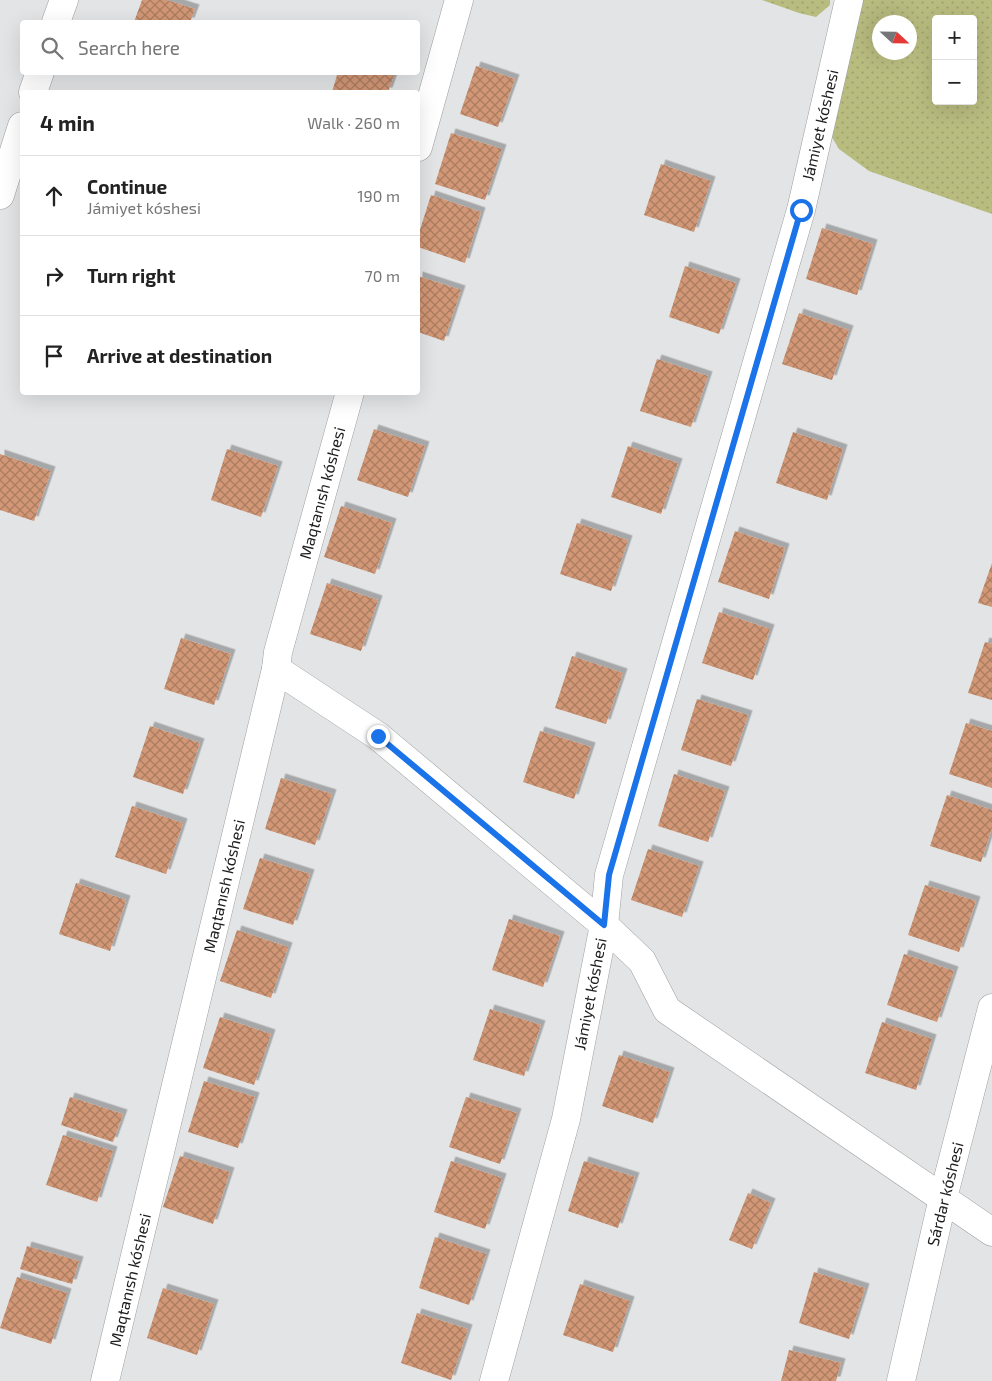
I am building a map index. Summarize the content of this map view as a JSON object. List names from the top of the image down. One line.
{"streets":{"street":["Jámiyet kóshesi","Maqtanısh kóshesi","Sárdar kóshesi"]},"north":"right","page":{"map_buttons":["+","−"],"search":"Search here","heading":["4 min","Walk · 260 m"],"list":[["Continue","Jámiyet kóshesi","190 m"],["Turn right","70 m"],"Arrive at destination"]}}
